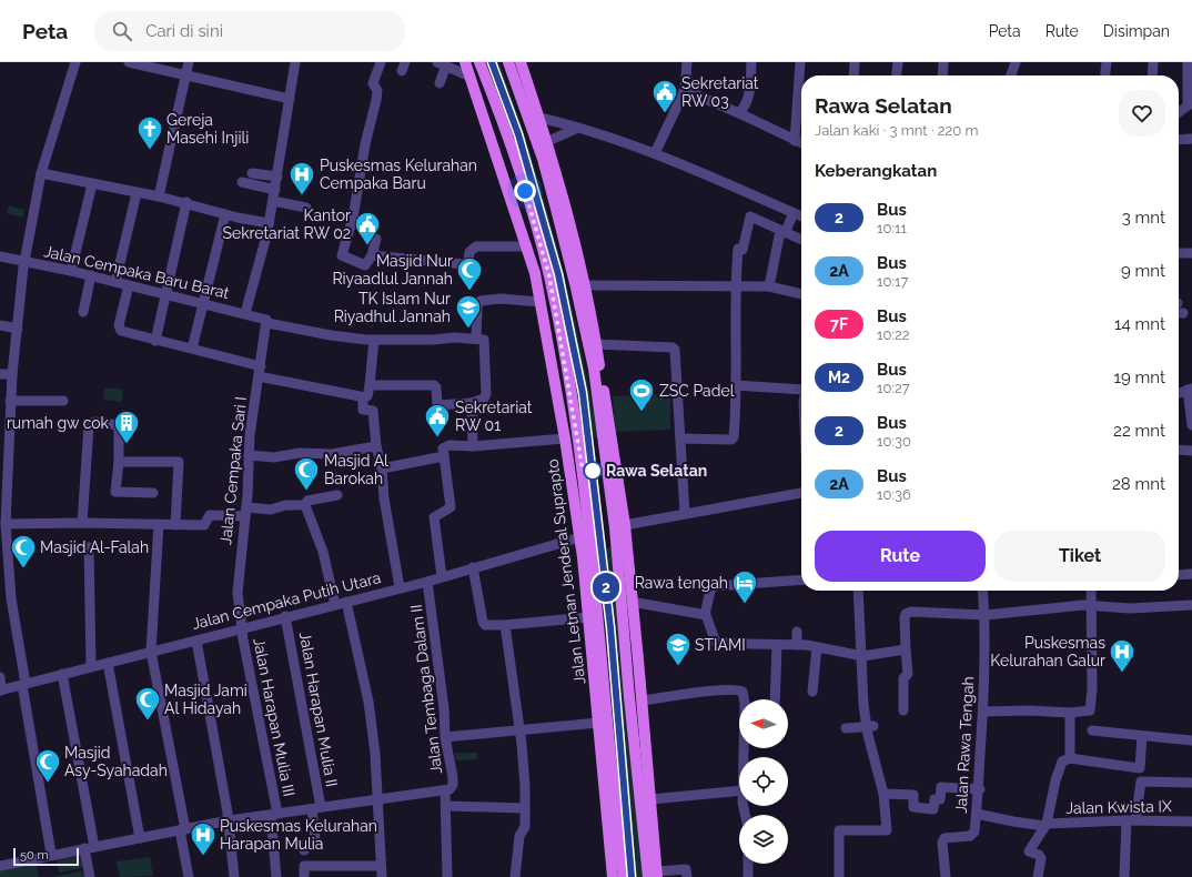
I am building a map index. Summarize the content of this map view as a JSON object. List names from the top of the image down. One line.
{"streets":{"main road":["Jalan Letnan Jenderal Suprapto"],"street":["Jalan Cempaka Baru Barat","Jalan Cempaka Sari I","Jalan Cempaka Putih Utara","Jalan Tembaga Dalam II","Jalan Harapan Mulia II","Jalan Harapan Mulia III","Jalan Rawa Tengah","Jalan Kwista IX"]},"crossings":[["Jalan Cempaka Baru Barat","Jalan Cempaka Sari I"],["Jalan Cempaka Sari I","Jalan Cempaka Putih Utara"],["Jalan Cempaka Sari I","Jalan Harapan Mulia III"],["Jalan Letnan Jenderal Suprapto","Jalan Cempaka Putih Utara"],["Jalan Cempaka Putih Utara","Jalan Tembaga Dalam II"],["Jalan Cempaka Putih Utara","Jalan Harapan Mulia II"],["Jalan Cempaka Putih Utara","Jalan Harapan Mulia III"],["Jalan Tembaga Dalam II","Jalan Harapan Mulia II"],["Jalan Tembaga Dalam II","Jalan Harapan Mulia III"],["Jalan Rawa Tengah","Jalan Kwista IX"]],"places":{"public building":["Sekretariat RW 03","Kantor Sekretariat RW 02","Sekretariat RW 01"],"church":["Gereja Masehi Injili"],"hospital":["Puskesmas Kelurahan Cempaka Baru","Puskesmas Kelurahan Galur","Puskesmas Kelurahan Harapan Mulia"],"mosque":["Masjid Nur Riyaadlul Jannah","Masjid Al Barokah","Masjid Al-Falah","Masjid Jami Al Hidayah","Masjid Asy-Syahadah"],"school or university":["TK Islam Nur Riyadhul Jannah","STIAMI"],"sports":["ZSC Padel"],"building":["rumah gw cok"],"other":["Rawa Selatan"],"hotel":["Rawa tengah"]},"lines":["bus line 2"],"scale_bar":"50 m","north":"left","page":{"header":"Peta","search":"Cari di sini","nav":["Peta","Rute","Disimpan"],"on_map":"2","heading":[["Rawa Selatan","Jalan kaki · 3 mnt · 220 m"],"Keberangkatan"],"list":[{"mark":"2","name":"Bus","note":"10:11","value":"3 mnt"},{"mark":"2A","name":"Bus","note":"10:17","value":"9 mnt"},{"mark":"7F","name":"Bus","note":"10:22","value":"14 mnt"},{"mark":"M2","name":"Bus","note":"10:27","value":"19 mnt"},{"mark":"2","name":"Bus","note":"10:30","value":"22 mnt"},{"mark":"2A","name":"Bus","note":"10:36","value":"28 mnt"}],"buttons":["Rute","Tiket"],"scale":"50 m"}}
